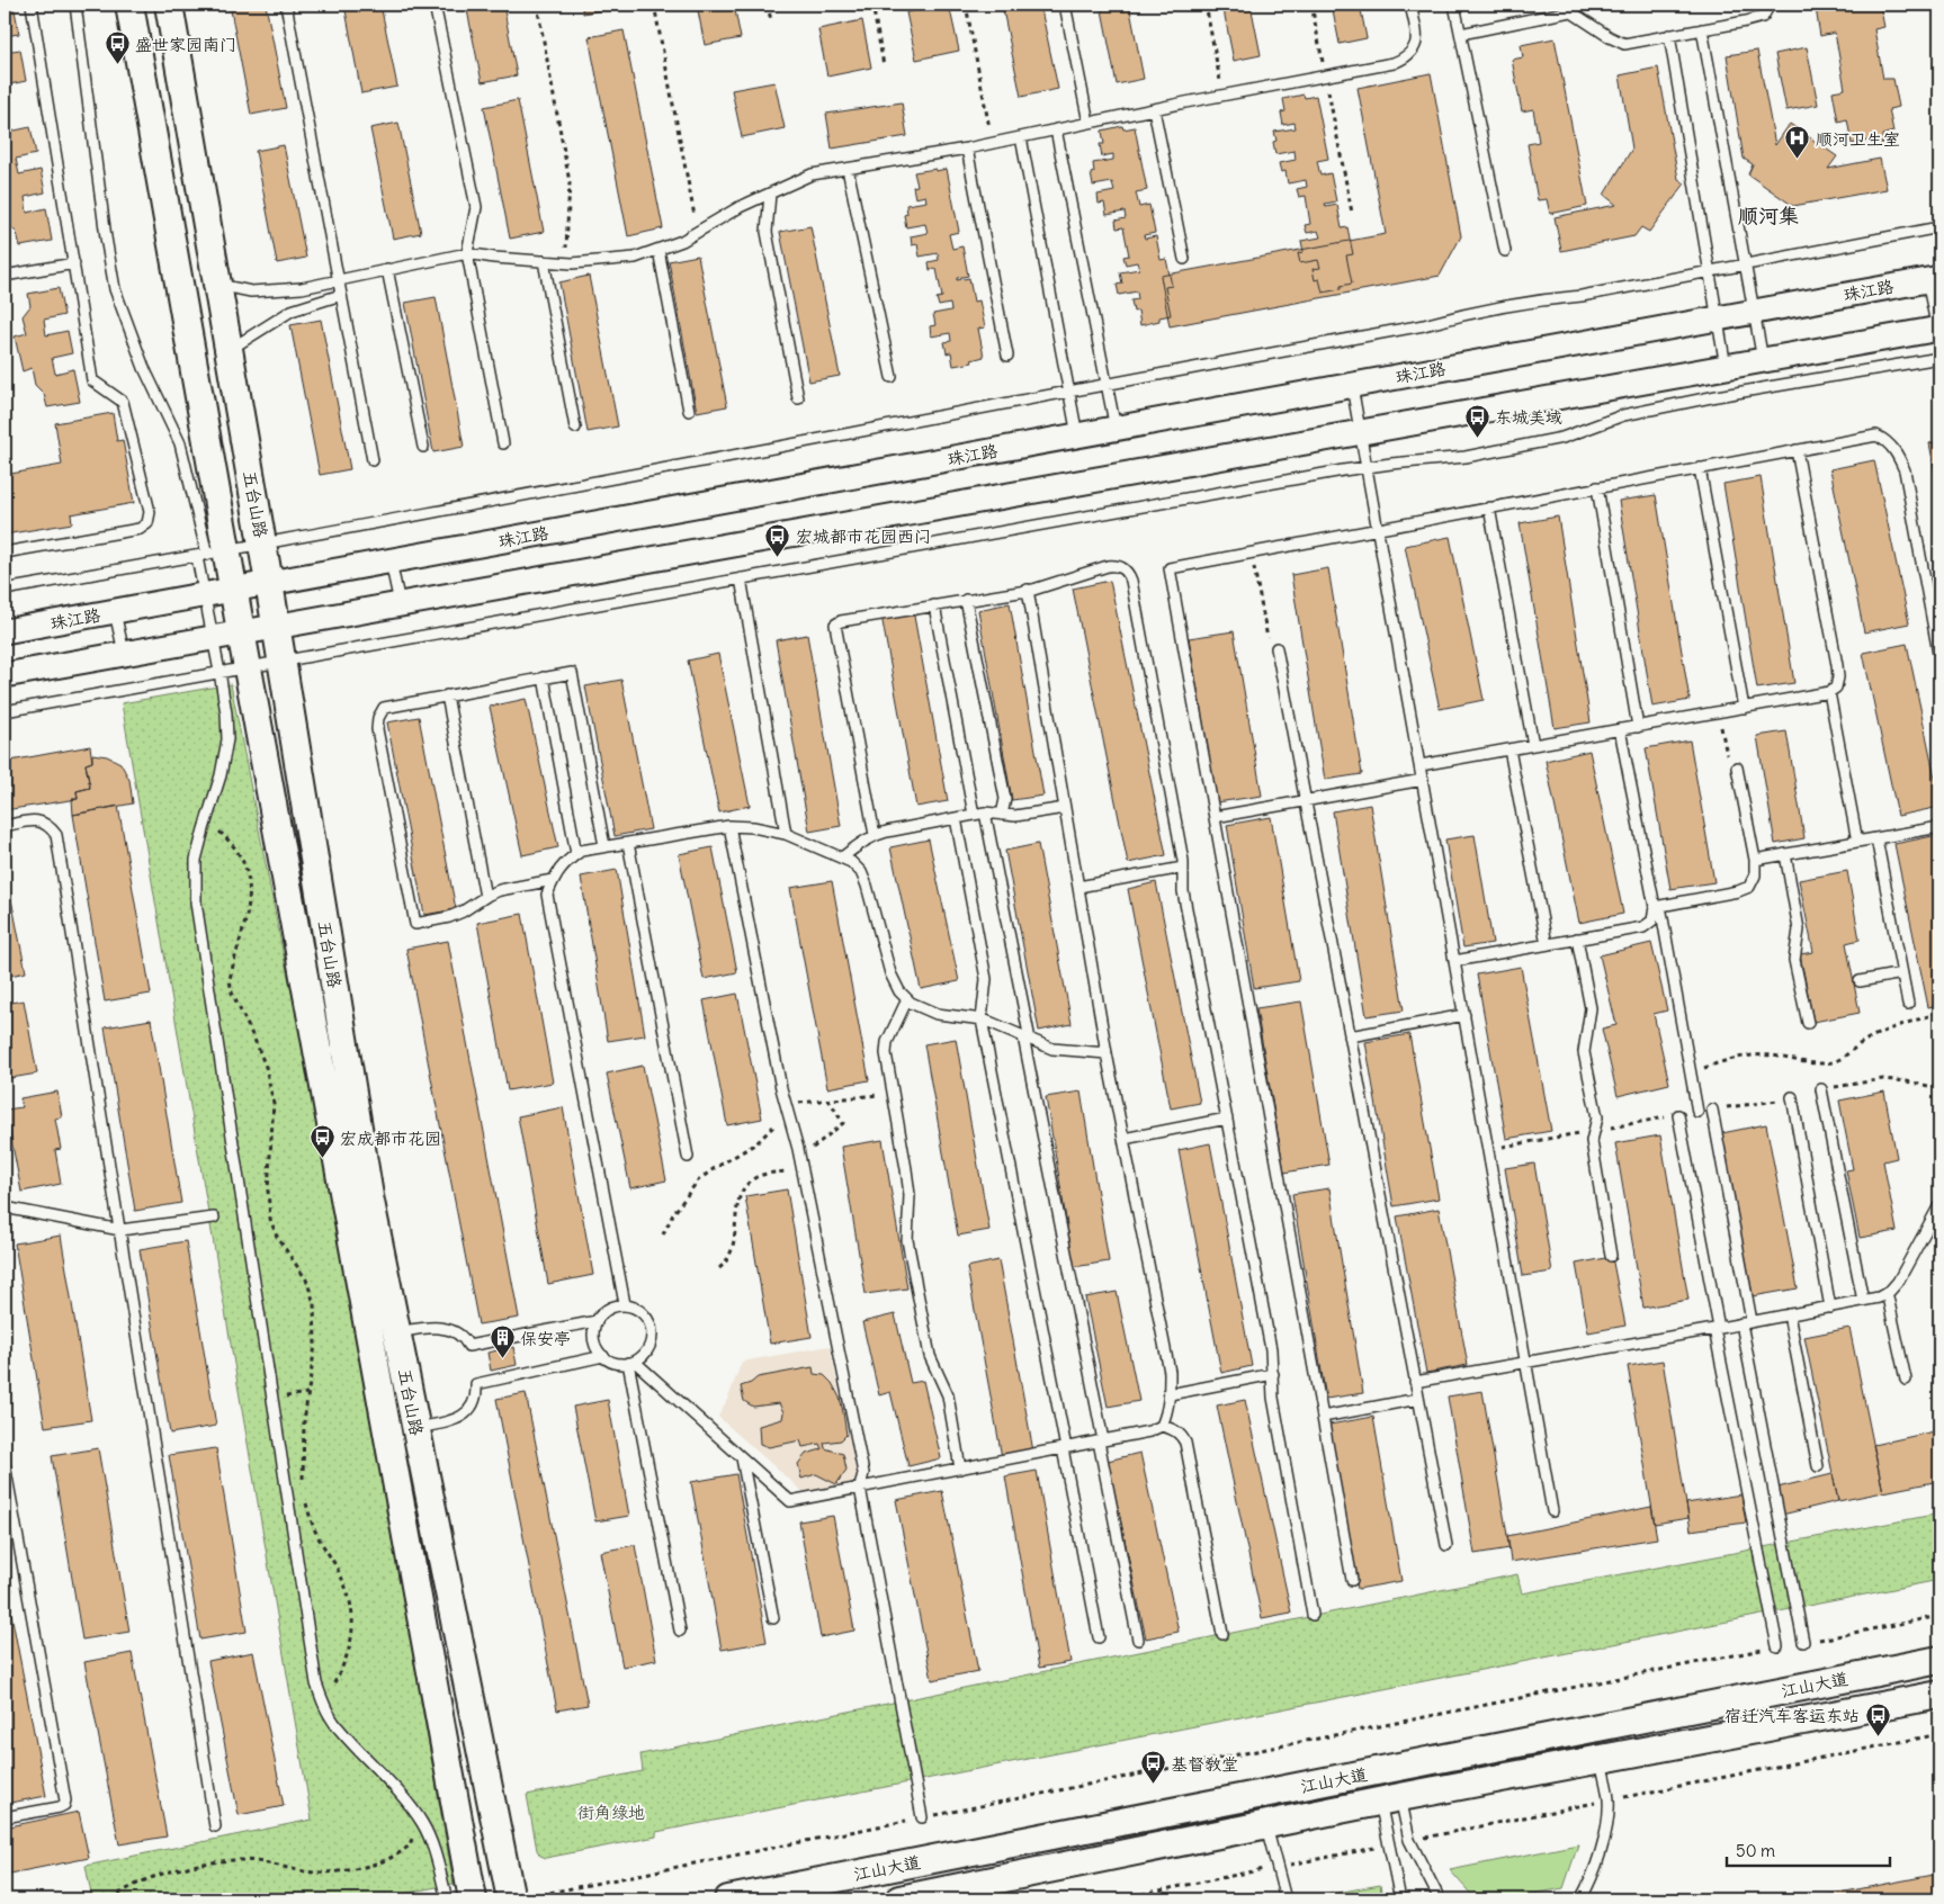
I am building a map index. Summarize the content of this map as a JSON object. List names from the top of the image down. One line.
{"streets":{"main road":["五台山路","江山大道"],"street":["珠江路"]},"crossings":[["珠江路","五台山路"]],"districts":["顺河集"],"parks":["街角绿地"],"places":{"bus stop":["盛世家园南门","东城美域","宏城都市花园西门","宏成都市花园","宿迁汽车客运东站","基督教堂"],"hospital":["顺河卫生室"],"building":["保安亭"]},"scale_bar":"50 m"}
